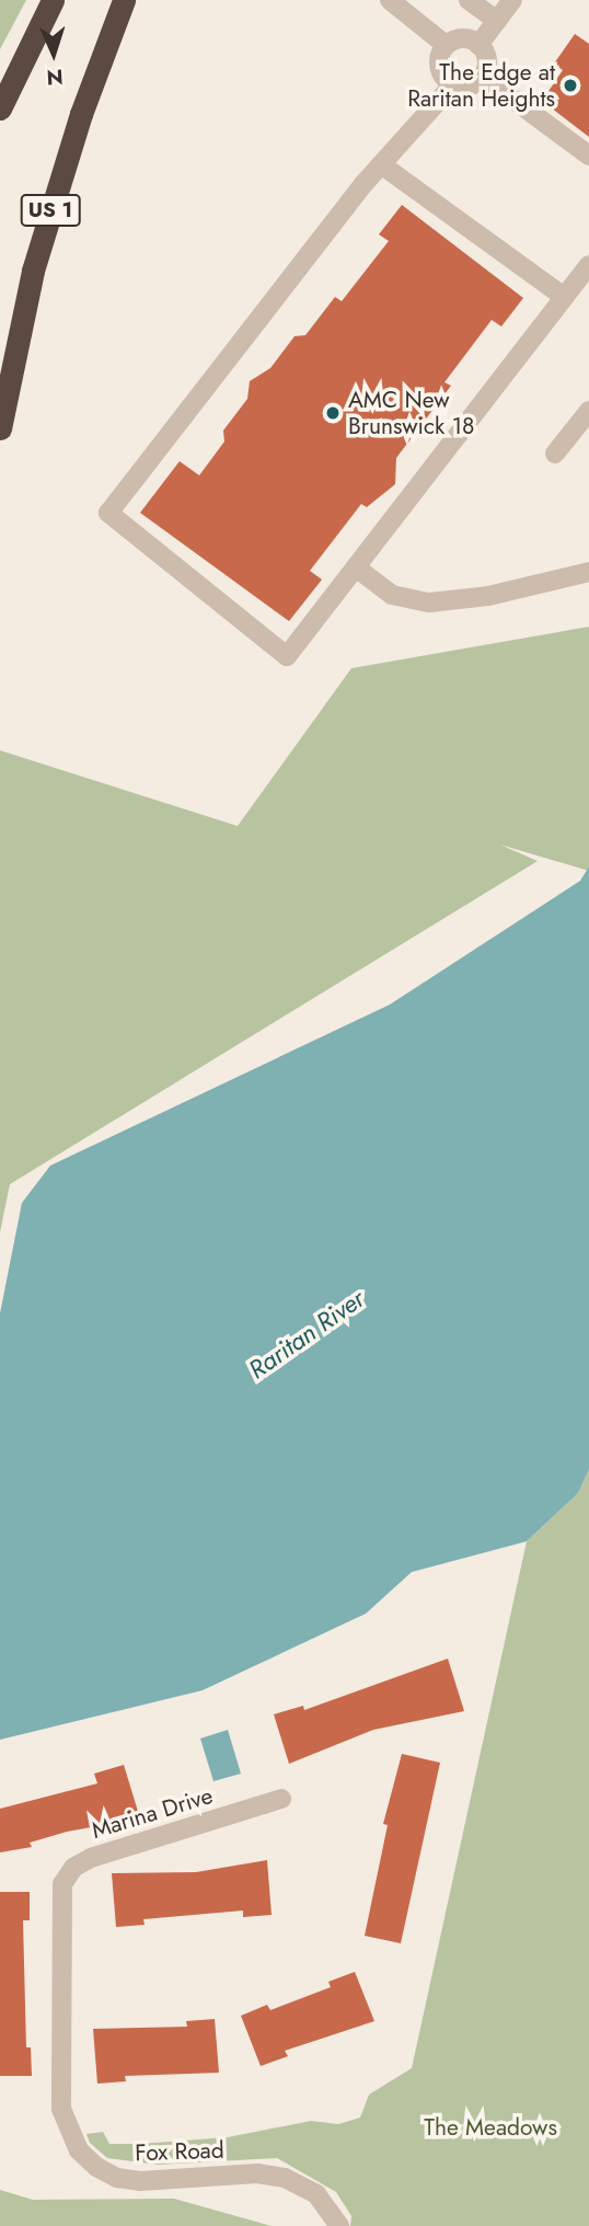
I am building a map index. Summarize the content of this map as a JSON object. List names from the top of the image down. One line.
{"streets":{"highway":["US 1"],"street":["Marina Drive","Fox Road"]},"crossings":[["Marina Drive","Fox Road"]],"water":["Raritan River"],"parks":["The Meadows"],"places":["The Edge at Raritan Heights","AMC New Brunswick 18"],"north":"bottom"}
